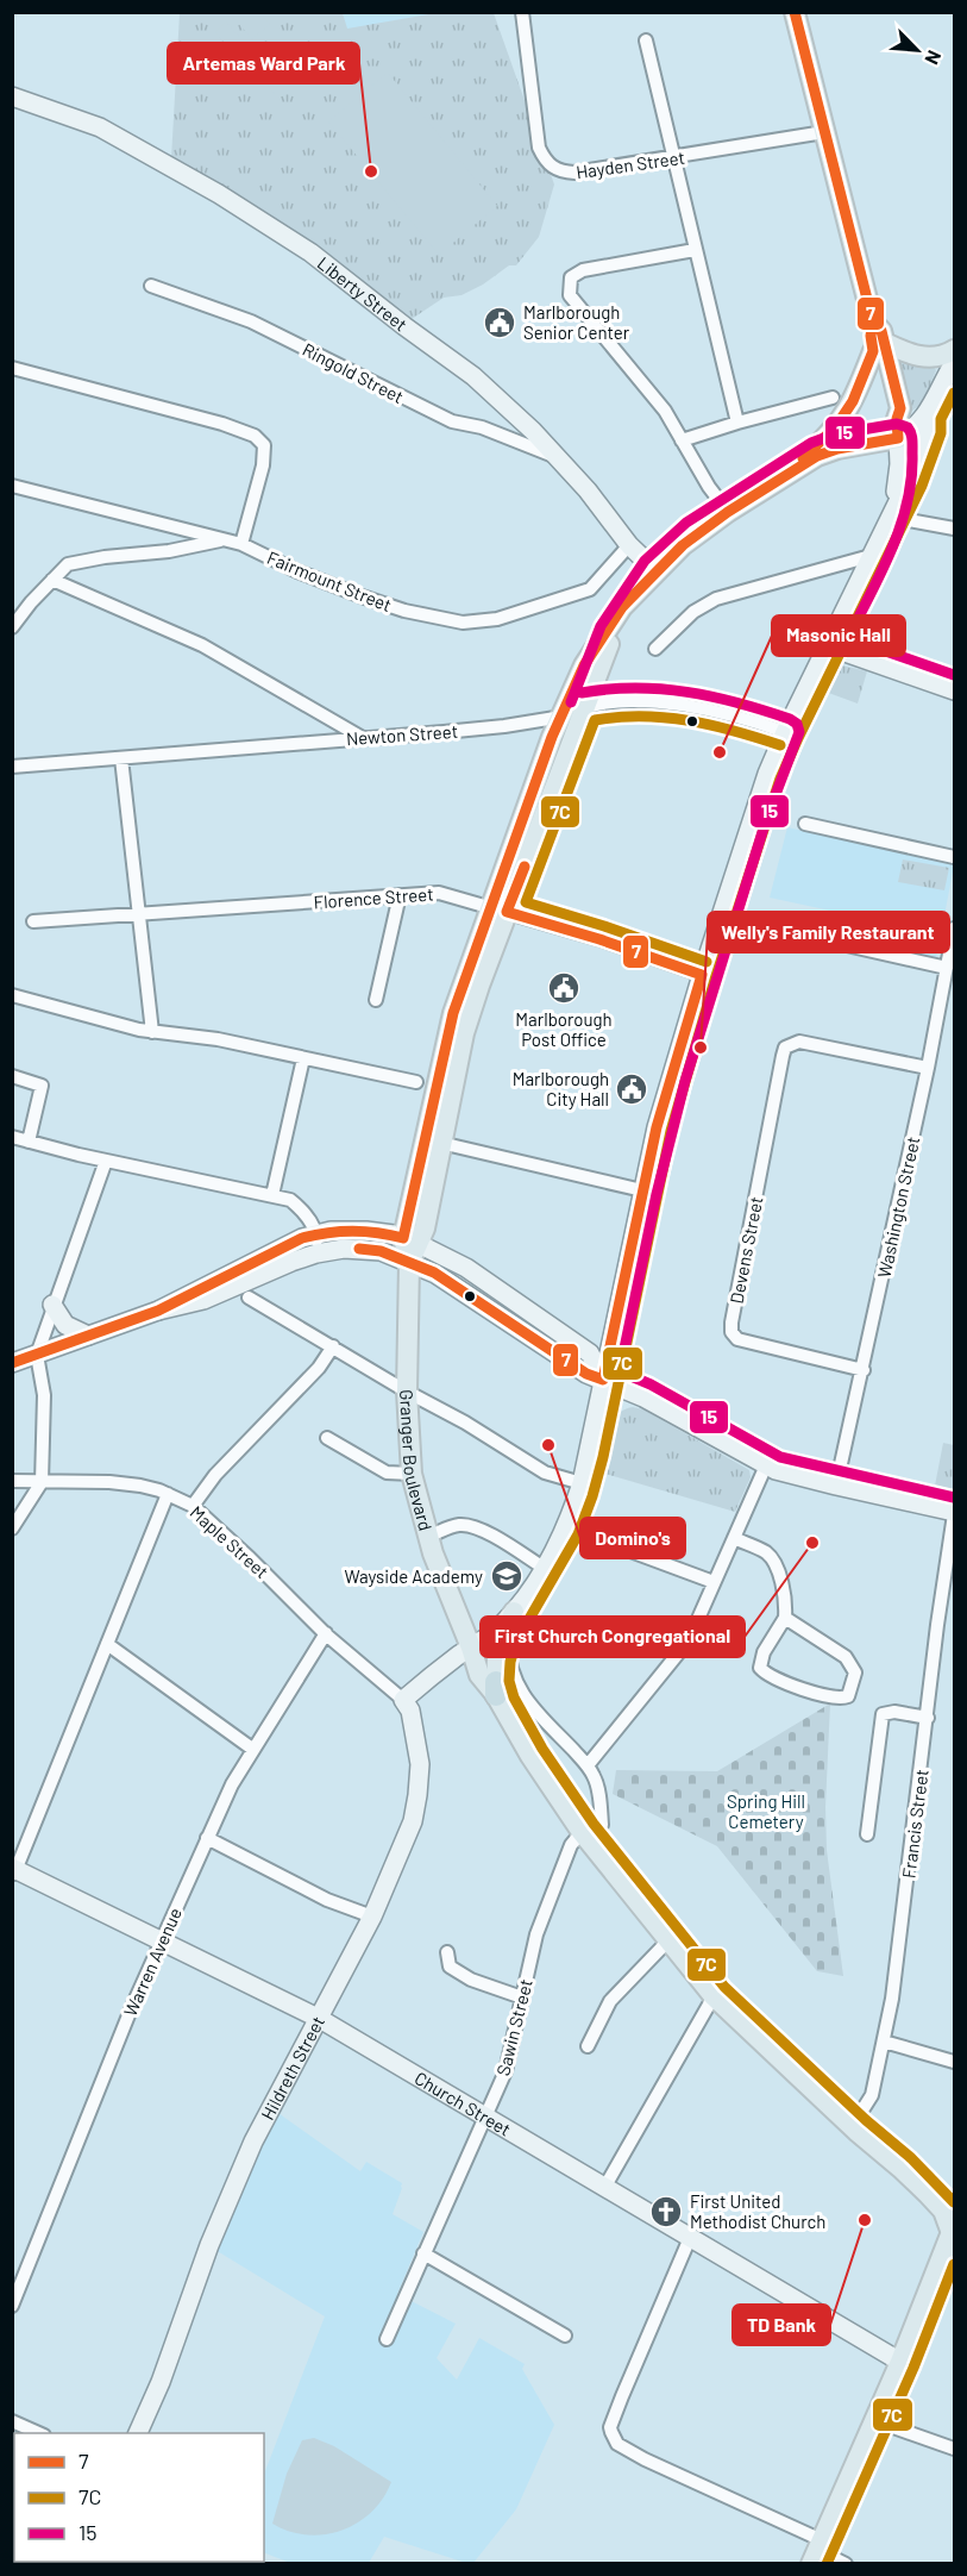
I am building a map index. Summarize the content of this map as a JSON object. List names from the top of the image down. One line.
{"streets":{"main road":["Liberty Street","Granger Boulevard","Hildreth Street","Church Street"],"street":["Hayden Street","Ringold Street","Fairmount Street","Newton Street","Florence Street","Washington Street","Devens Street","Maple Street","Francis Street","Warren Avenue","Sawin Street"]},"crossings":[["Liberty Street","Ringold Street"],["Liberty Street","Fairmount Street"],["Liberty Street","Granger Boulevard"],["Newton Street","Granger Boulevard"],["Florence Street","Granger Boulevard"],["Washington Street","Devens Street"],["Granger Boulevard","Francis Street"],["Granger Boulevard","Sawin Street"],["Maple Street","Warren Avenue"],["Maple Street","Hildreth Street"],["Warren Avenue","Church Street"],["Sawin Street","Church Street"],["Hildreth Street","Church Street"]],"parks":["Spring Hill Cemetery"],"places":{"other":["Artemas Ward Park","Masonic Hall","Welly's Family Restaurant","Domino's","First Church Congregational","TD Bank"],"public building":["Marlborough Senior Center","Marlborough Post Office","Marlborough City Hall"],"school or university":["Wayside Academy"],"church":["First United Methodist Church"]},"lines":["transit line 7","transit line 7C","transit line 15"],"legend":["7","7C","15"],"north":"bottom right"}
